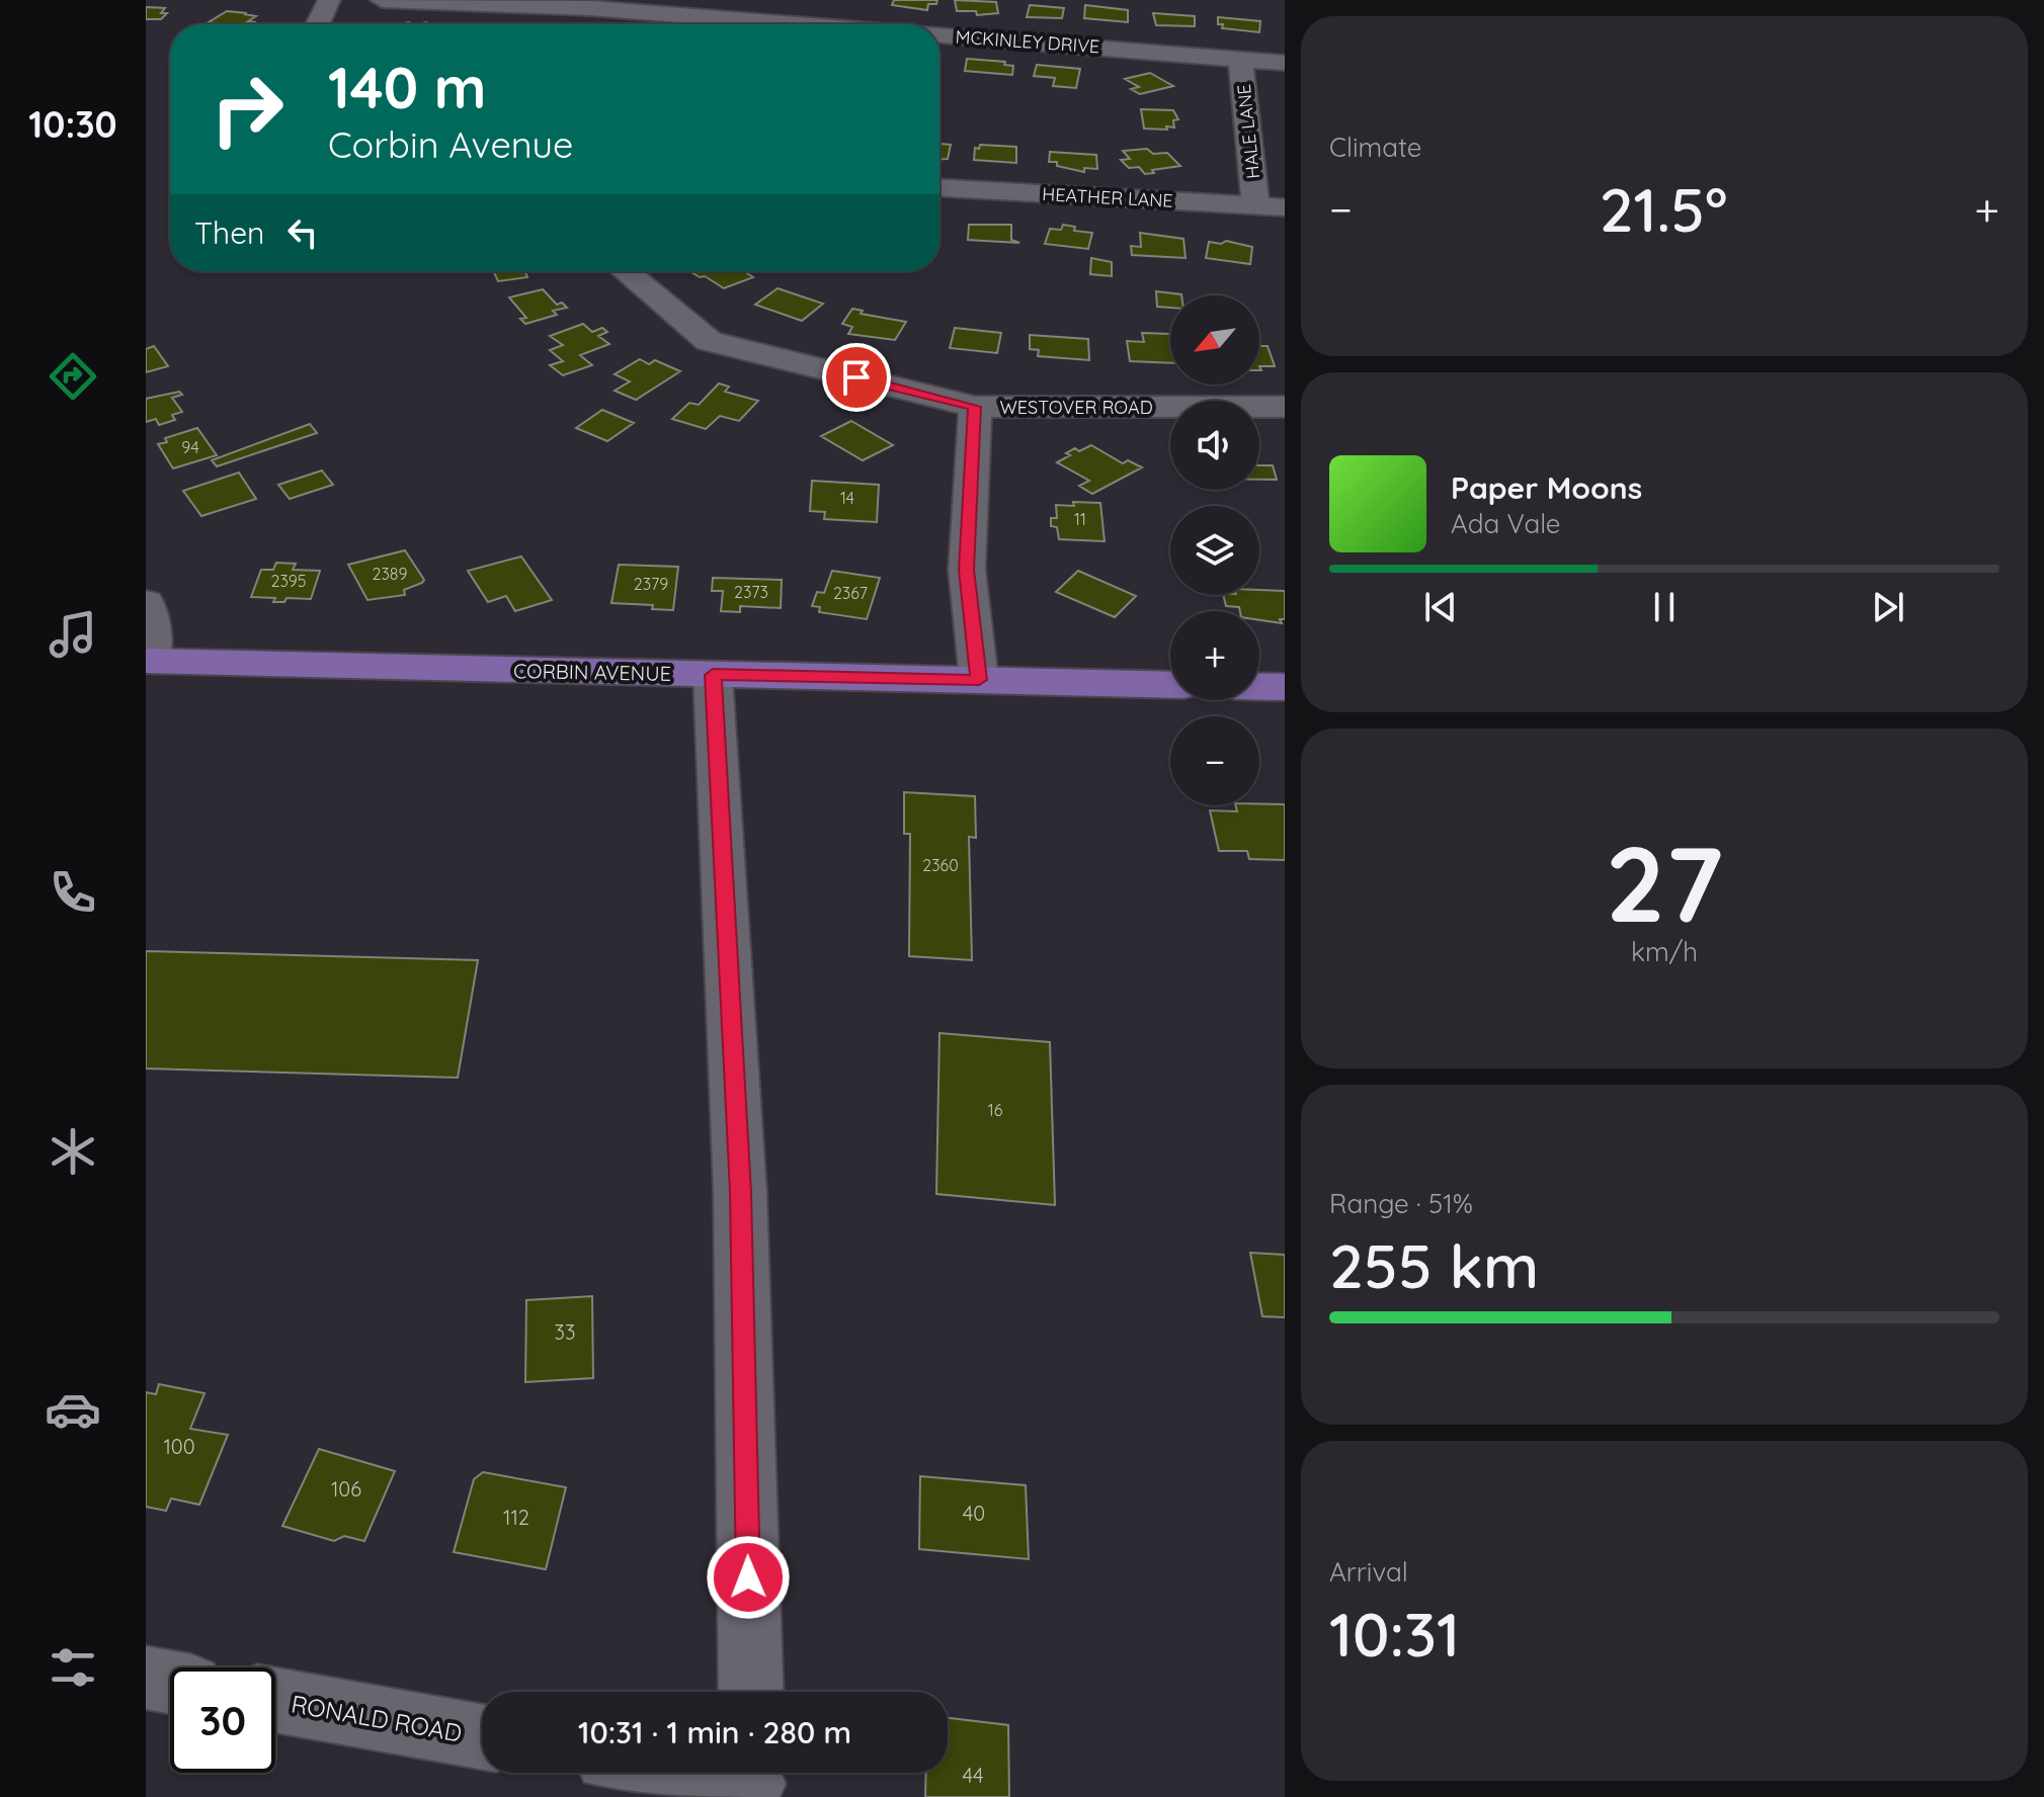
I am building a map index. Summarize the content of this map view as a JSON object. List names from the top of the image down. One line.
{"streets":{"main road":["CORBIN AVENUE"],"street":["MCKINLEY DRIVE","HALE LANE","HEATHER LANE","WESTOVER ROAD","RONALD ROAD"]},"crossings":[["MCKINLEY DRIVE","HALE LANE"],["HALE LANE","HEATHER LANE"]],"house_numbers":["94","14","11","2389","2395","2379","2373","2367","2360","16","33","100","106","40","112","44"],"north":"bottom left","page":{"tabs":"10:30","tile":["Climate",["27","km/h"],["Range · 51%","255 km"],["Arrival","10:31"]],"turn":["140 m","Corbin Avenue"],"heat":["−","21.5°","+"],"then":"Then","map_buttons":["+","−"],"song":["Paper Moons","Ada Vale"],"limit":"30","trip":"10:31 · 1 min · 280 m"}}
